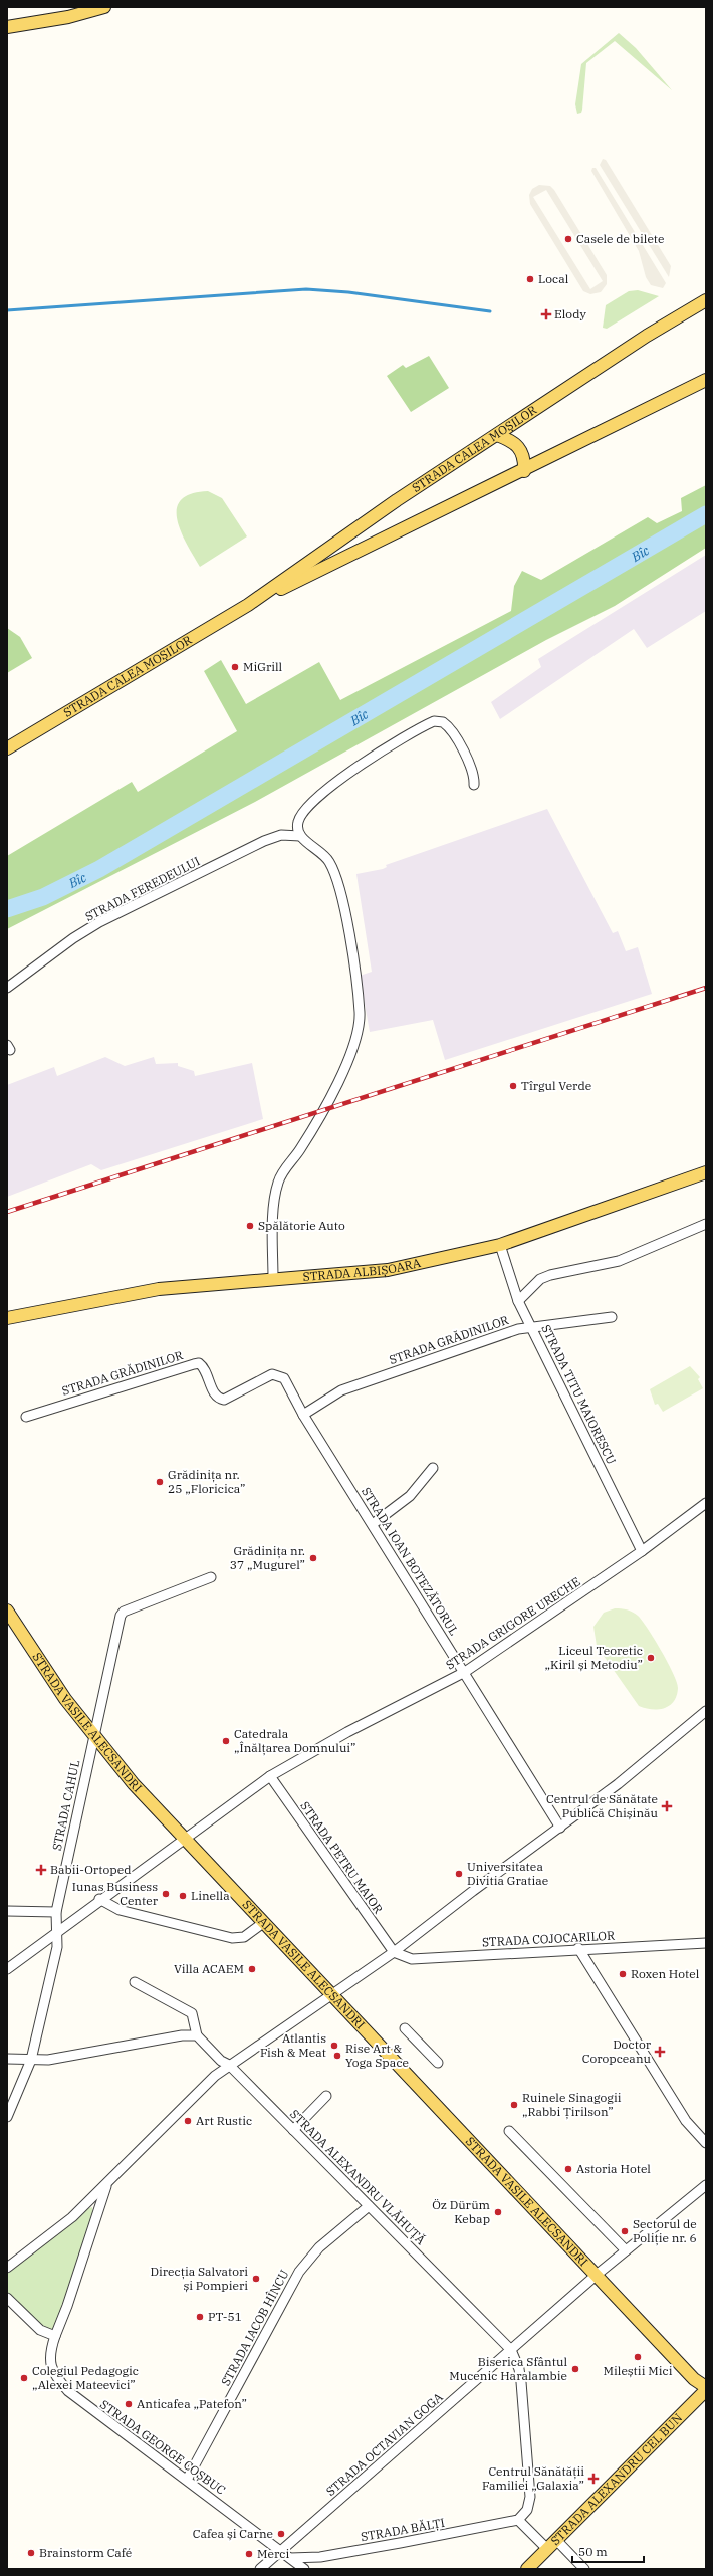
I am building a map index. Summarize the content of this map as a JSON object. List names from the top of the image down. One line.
{"streets":{"main road":["STRADA CALEA MOȘILOR","STRADA ALBIȘOARA","STRADA VASILE ALECSANDRI","STRADA ALEXANDRU CEL BUN"],"street":["STRADA FEREDEULUI","STRADA GRĂDINILOR","STRADA TITU MAIORESCU","STRADA IOAN BOTEZĂTORUL","STRADA GRIGORE URECHE","STRADA CAHUL","STRADA PETRU MAIOR","STRADA COJOCARILOR","STRADA ALEXANDRU VLĂHUȚĂ","STRADA IACOB HÎNCU","STRADA OCTAVIAN GOGA","STRADA GEORGE COȘBUC","STRADA BĂLȚI"]},"crossings":[["STRADA ALBIȘOARA","STRADA TITU MAIORESCU"],["STRADA GRĂDINILOR","STRADA TITU MAIORESCU"],["STRADA GRĂDINILOR","STRADA IOAN BOTEZĂTORUL"],["STRADA TITU MAIORESCU","STRADA GRIGORE URECHE"],["STRADA IOAN BOTEZĂTORUL","STRADA GRIGORE URECHE"],["STRADA GRIGORE URECHE","STRADA VASILE ALECSANDRI"],["STRADA GRIGORE URECHE","STRADA CAHUL"],["STRADA GRIGORE URECHE","STRADA PETRU MAIOR"],["STRADA VASILE ALECSANDRI","STRADA CAHUL"],["STRADA VASILE ALECSANDRI","STRADA OCTAVIAN GOGA"],["STRADA VASILE ALECSANDRI","STRADA ALEXANDRU CEL BUN"],["STRADA PETRU MAIOR","STRADA COJOCARILOR"],["STRADA ALEXANDRU VLĂHUȚĂ","STRADA IACOB HÎNCU"],["STRADA ALEXANDRU VLĂHUȚĂ","STRADA OCTAVIAN GOGA"],["STRADA ALEXANDRU VLĂHUȚĂ","STRADA BĂLȚI"],["STRADA IACOB HÎNCU","STRADA GEORGE COȘBUC"],["STRADA OCTAVIAN GOGA","STRADA GEORGE COȘBUC"],["STRADA GEORGE COȘBUC","STRADA BĂLȚI"]],"water":["Bîc"],"places":{"other":["Casele de bilete","Local","MiGrill","Tîrgul Verde","Spălătorie Auto","Grădinița nr. 25 „Floricica”","Grădinița nr. 37 „Mugurel”","Liceul Teoretic „Kiril și Metodiu”","Catedrala „Înălțarea Domnului”","Universitatea Divitia Gratiae","Iunas Business Center","Linella","Villa ACAEM","Roxen Hotel","Atlantis Fish & Meat","Rise Art & Yoga Space","Ruinele Sinagogii „Rabbi Țirilson”","Art Rustic","Astoria Hotel","Öz Dürüm Kebap","Sectorul de Poliție nr. 6","Direcția Salvatori și Pompieri","PT-51","Mileștii Mici","Biserica Sfântul Mucenic Haralambie","Colegiul Pedagogic „Alexei Mateevici”","Anticafea „Patefon”","Cafea și Carne","Brainstorm Café","Merci"],"health":["Elody","Centrul de Sănătate Publică Chișinău","Babii-Ortoped","Doctor Coropceanu","Centrul Sănătății Familiei „Galaxia”"]},"scale_bar":"50 m"}
